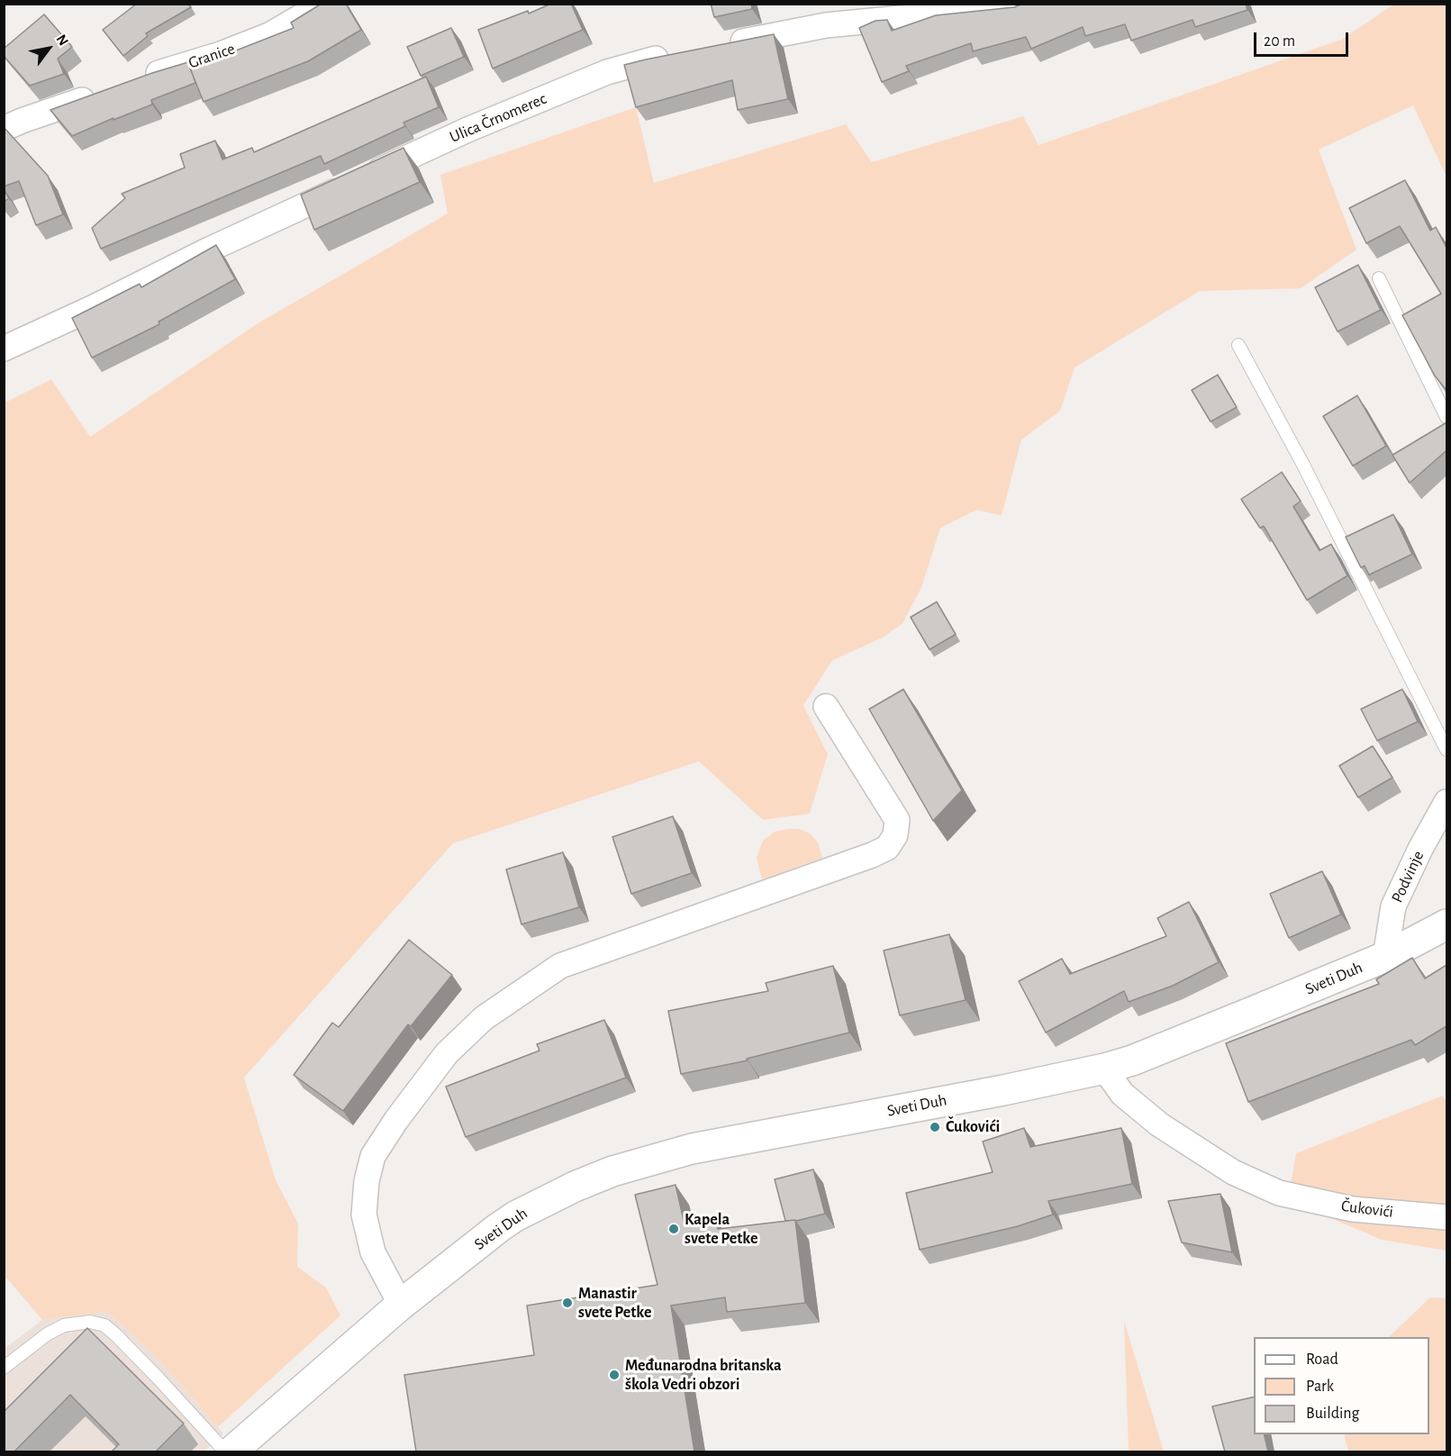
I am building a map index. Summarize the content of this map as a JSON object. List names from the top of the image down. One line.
{"streets":{"main road":["Sveti Duh"],"street":["Granice","Ulica Črnomerec","Podvinje","Čukovići"]},"crossings":[["Podvinje","Sveti Duh"],["Sveti Duh","Čukovići"]],"places":["Čukovići","Kapela svete Petke","Manastir svete Petke","Međunarodna britanska škola Vedri obzori"],"legend":["Road","Park","Building"],"scale_bar":"20 m","north":"top right"}
